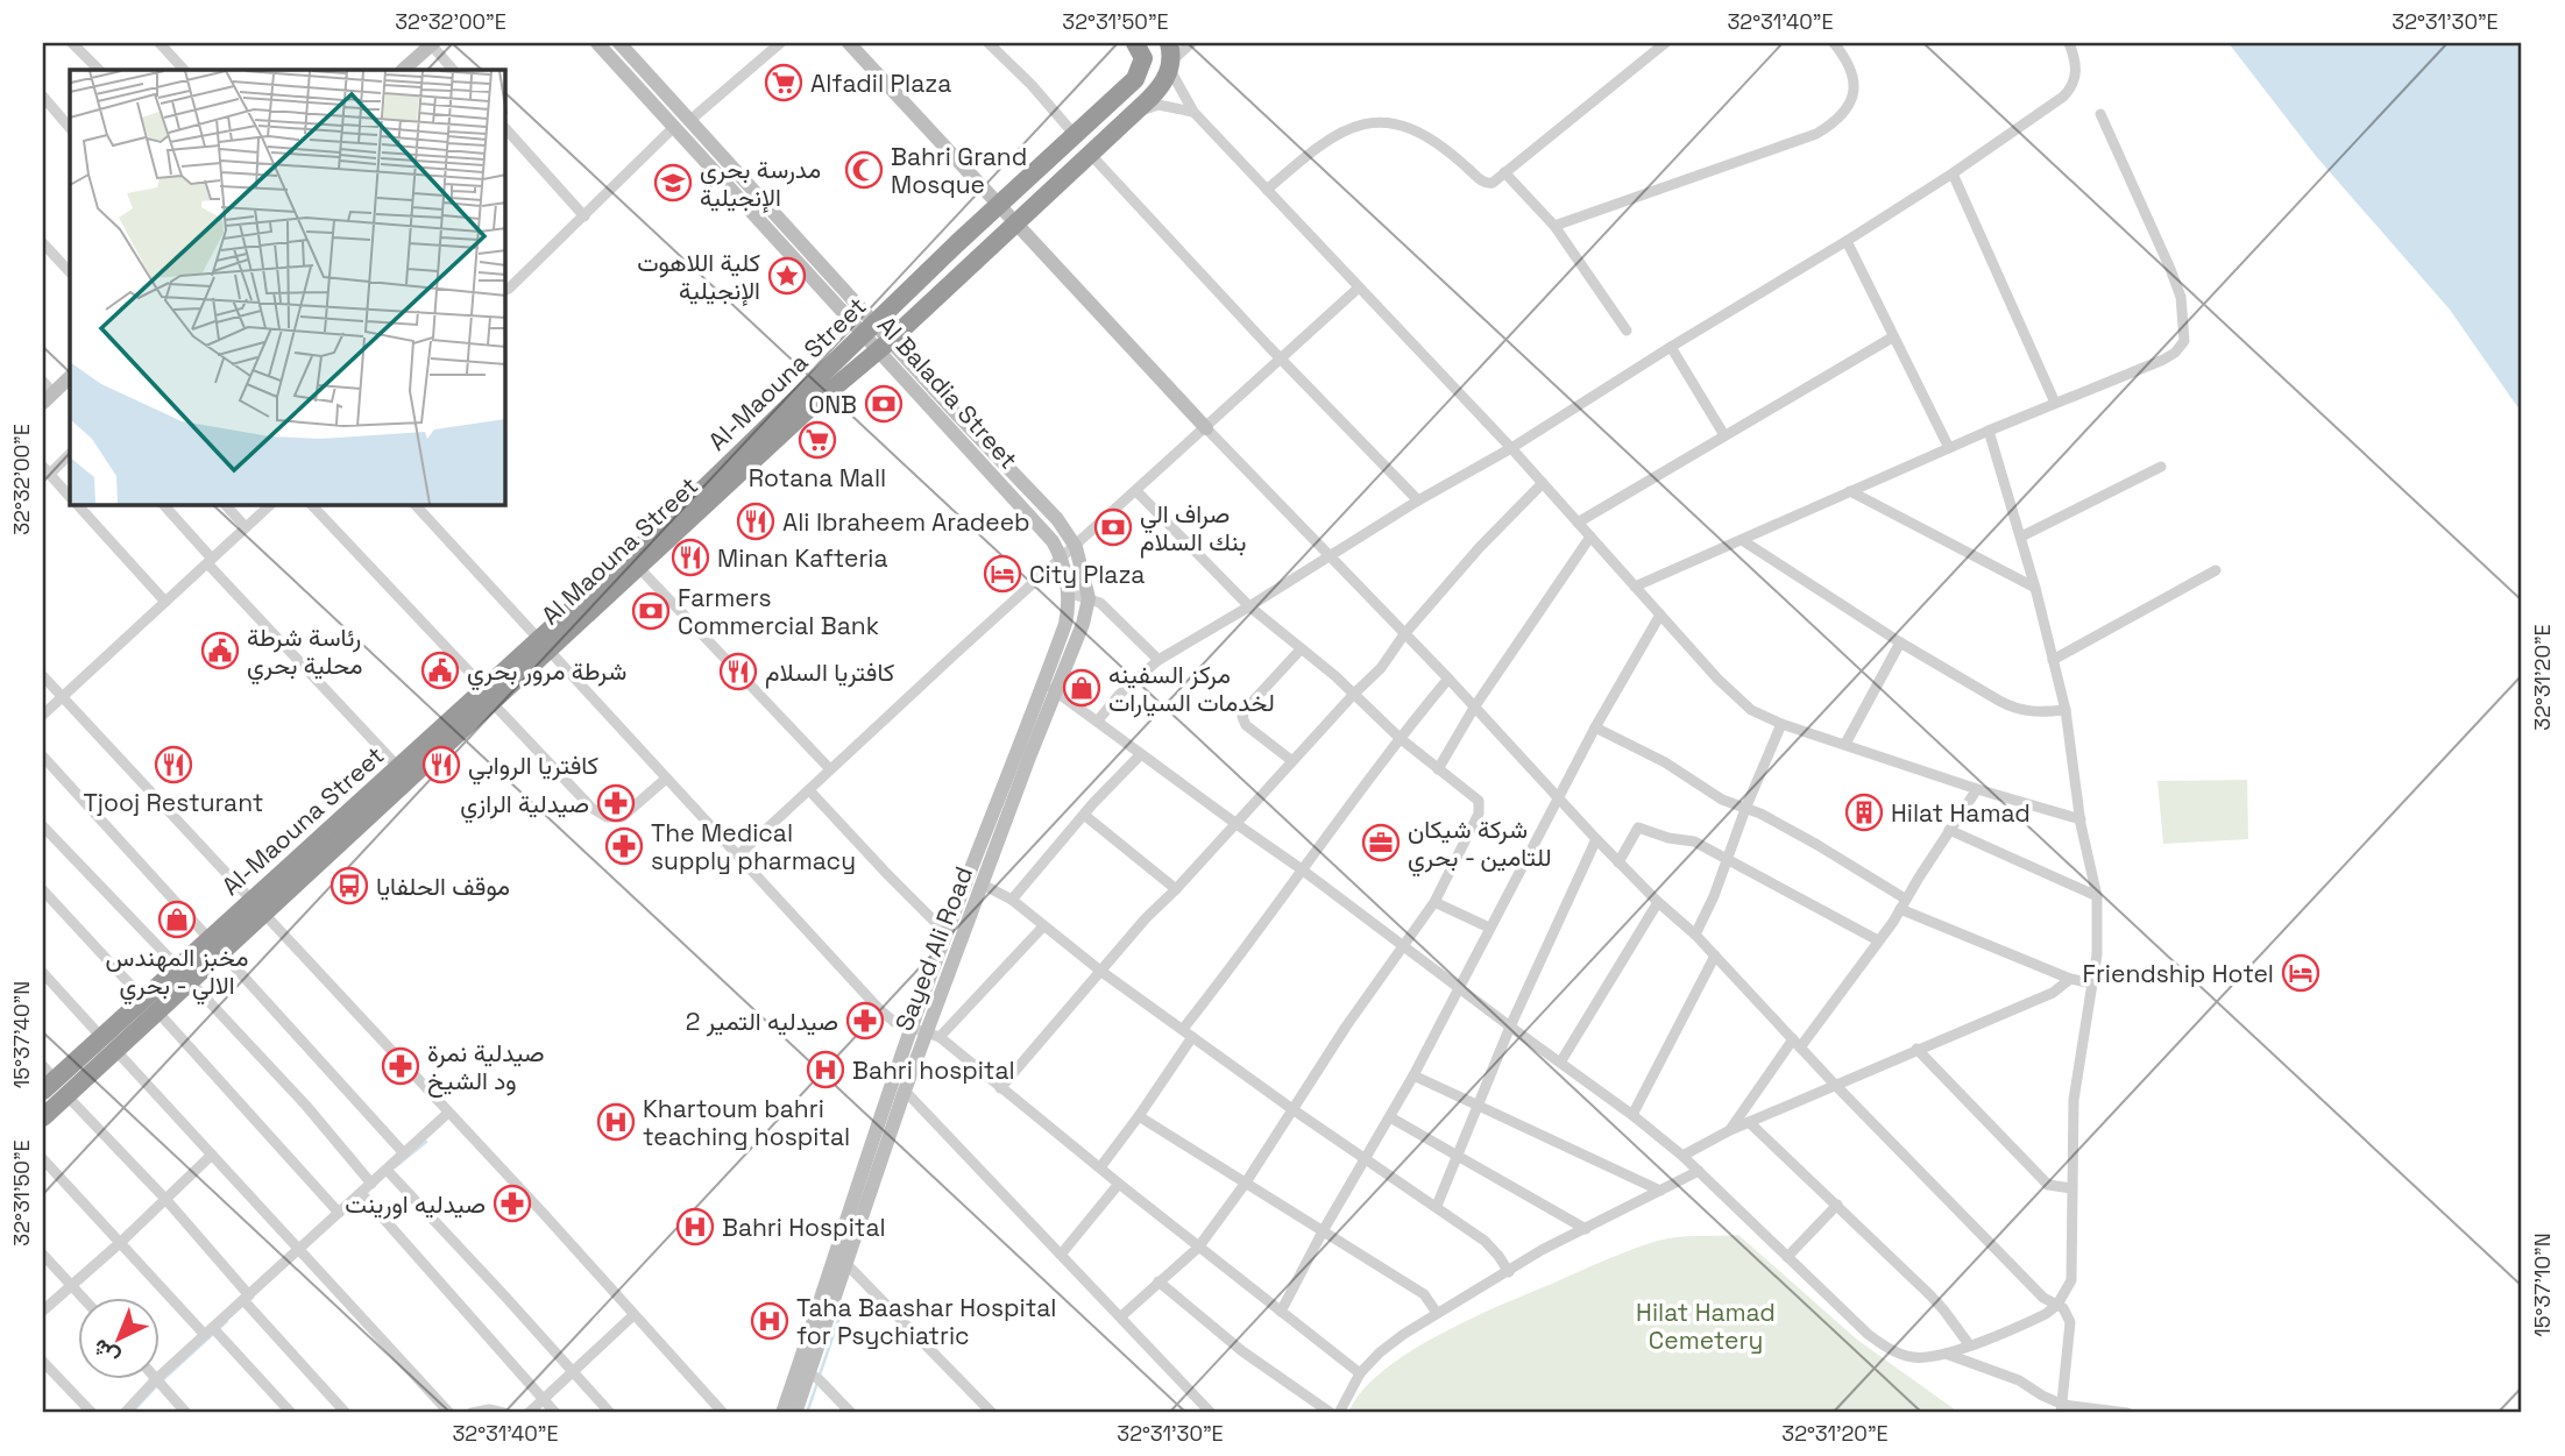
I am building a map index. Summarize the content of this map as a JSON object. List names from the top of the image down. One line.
{"streets":{"highway":["Al-Maouna Street","Al Maouna Street"],"main road":["Al Baladia Street","Sayed Ali Road"]},"crossings":[["Al-Maouna Street","Al Baladia Street"],["Al-Maouna Street","Al Maouna Street"],["Al Baladia Street","Al Maouna Street"],["Al Baladia Street","Sayed Ali Road"]],"parks":["Hilat Hamad Cemetery"],"places":{"supermarket":["Alfadil Plaza","Rotana Mall"],"mosque":["Bahri Grand Mosque"],"school or university":["مدرسة بحري الإنجيلية"],"place":["كلية اللاهوت الإنجيلية"],"bank":["ONB","صراف الي بنك السلام","Farmers Commercial Bank"],"restaurant":["Ali Ibraheem Aradeeb","Minan Kafteria","كافتريا السلام","Tjooj Resturant","كافتريا الروابي"],"hotel":["City Plaza","Friendship Hotel"],"public building":["رئاسة شرطة محلية بحري","شرطة مرور بحري"],"shop":["مركز السفينه لخدمات السيارات","مخبز المهندس الالي - بحري"],"pharmacy":["صيدلية الرازي","The Medical supply pharmacy","صيدليه التمير 2","صيدلية نمرة ود الشيخ","صيدليه اورينت"],"building":["Hilat Hamad"],"office":["شركة شيكان للتامين - بحري"],"bus stop":["موقف الحلفايا"],"hospital":["Bahri hospital","Khartoum bahri teaching hospital","Bahri Hospital","Taha Baashar Hospital for Psychiatric"]},"north":"bottom left","coordinates":["32°32'00\"E","32°31'50\"E","32°31'40\"E","32°31'30\"E","32°31'20\"E","15°37'40\"N","15°37'10\"N"]}
